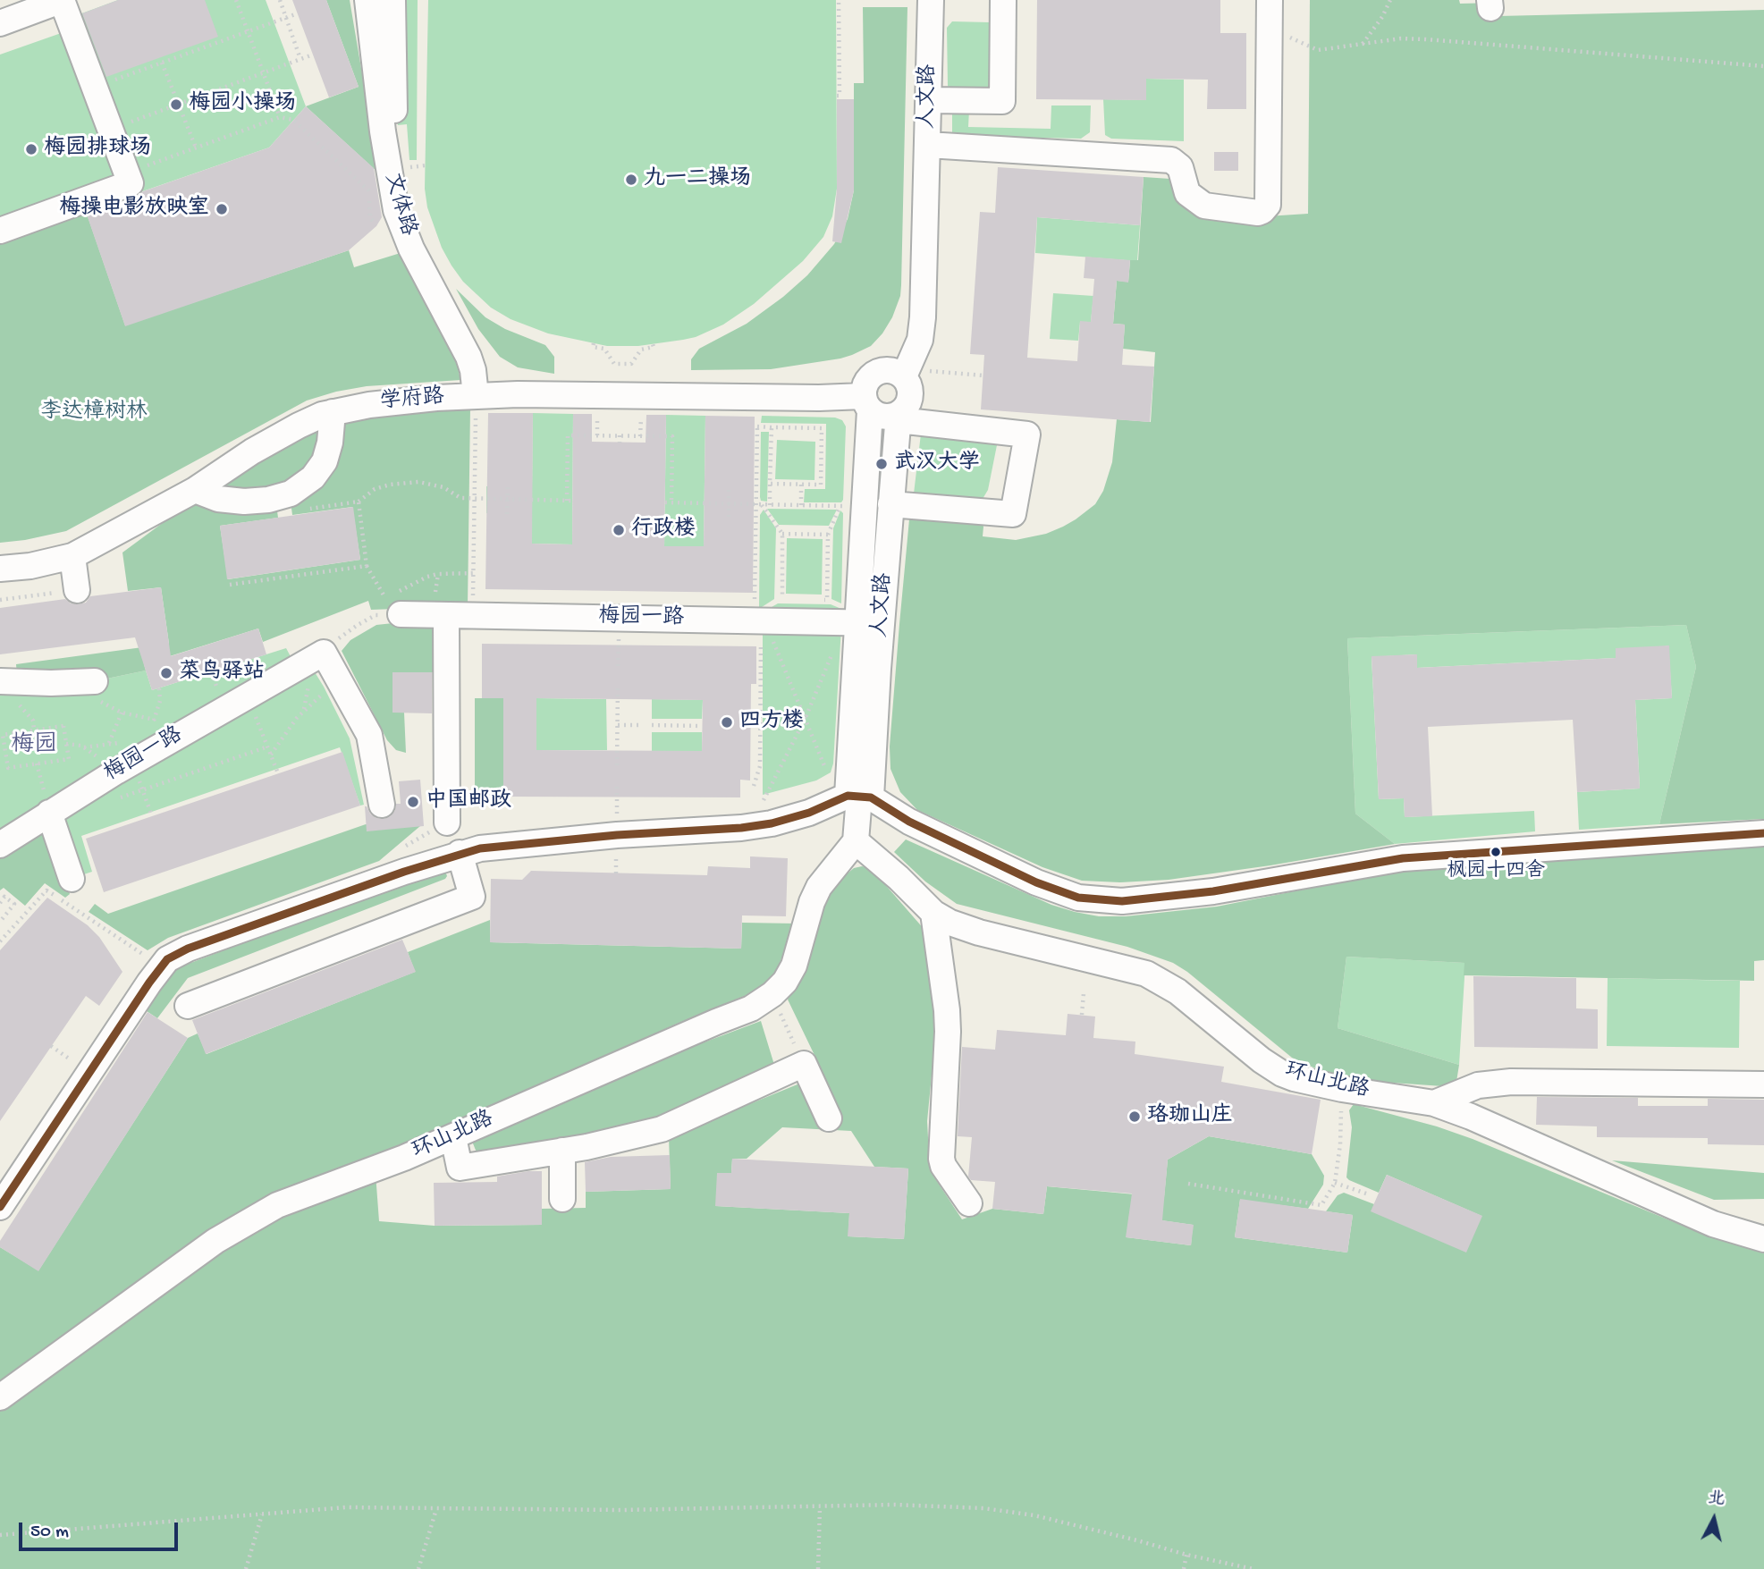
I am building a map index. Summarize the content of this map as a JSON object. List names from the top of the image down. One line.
{"streets":{"street":["人文路","文体路","学府路","梅园一路","环山北路"]},"crossings":[["人文路","学府路"],["人文路","梅园一路"],["文体路","学府路"]],"districts":["梅园"],"parks":["李达樟树林"],"places":["梅园小操场","梅园排球场","九一二操场","梅操电影放映室","武汉大学","行政楼","菜鸟驿站","四方楼","中国邮政","枫园十四舍","珞珈山庄"],"scale_bar":"50 m","north":"top"}
